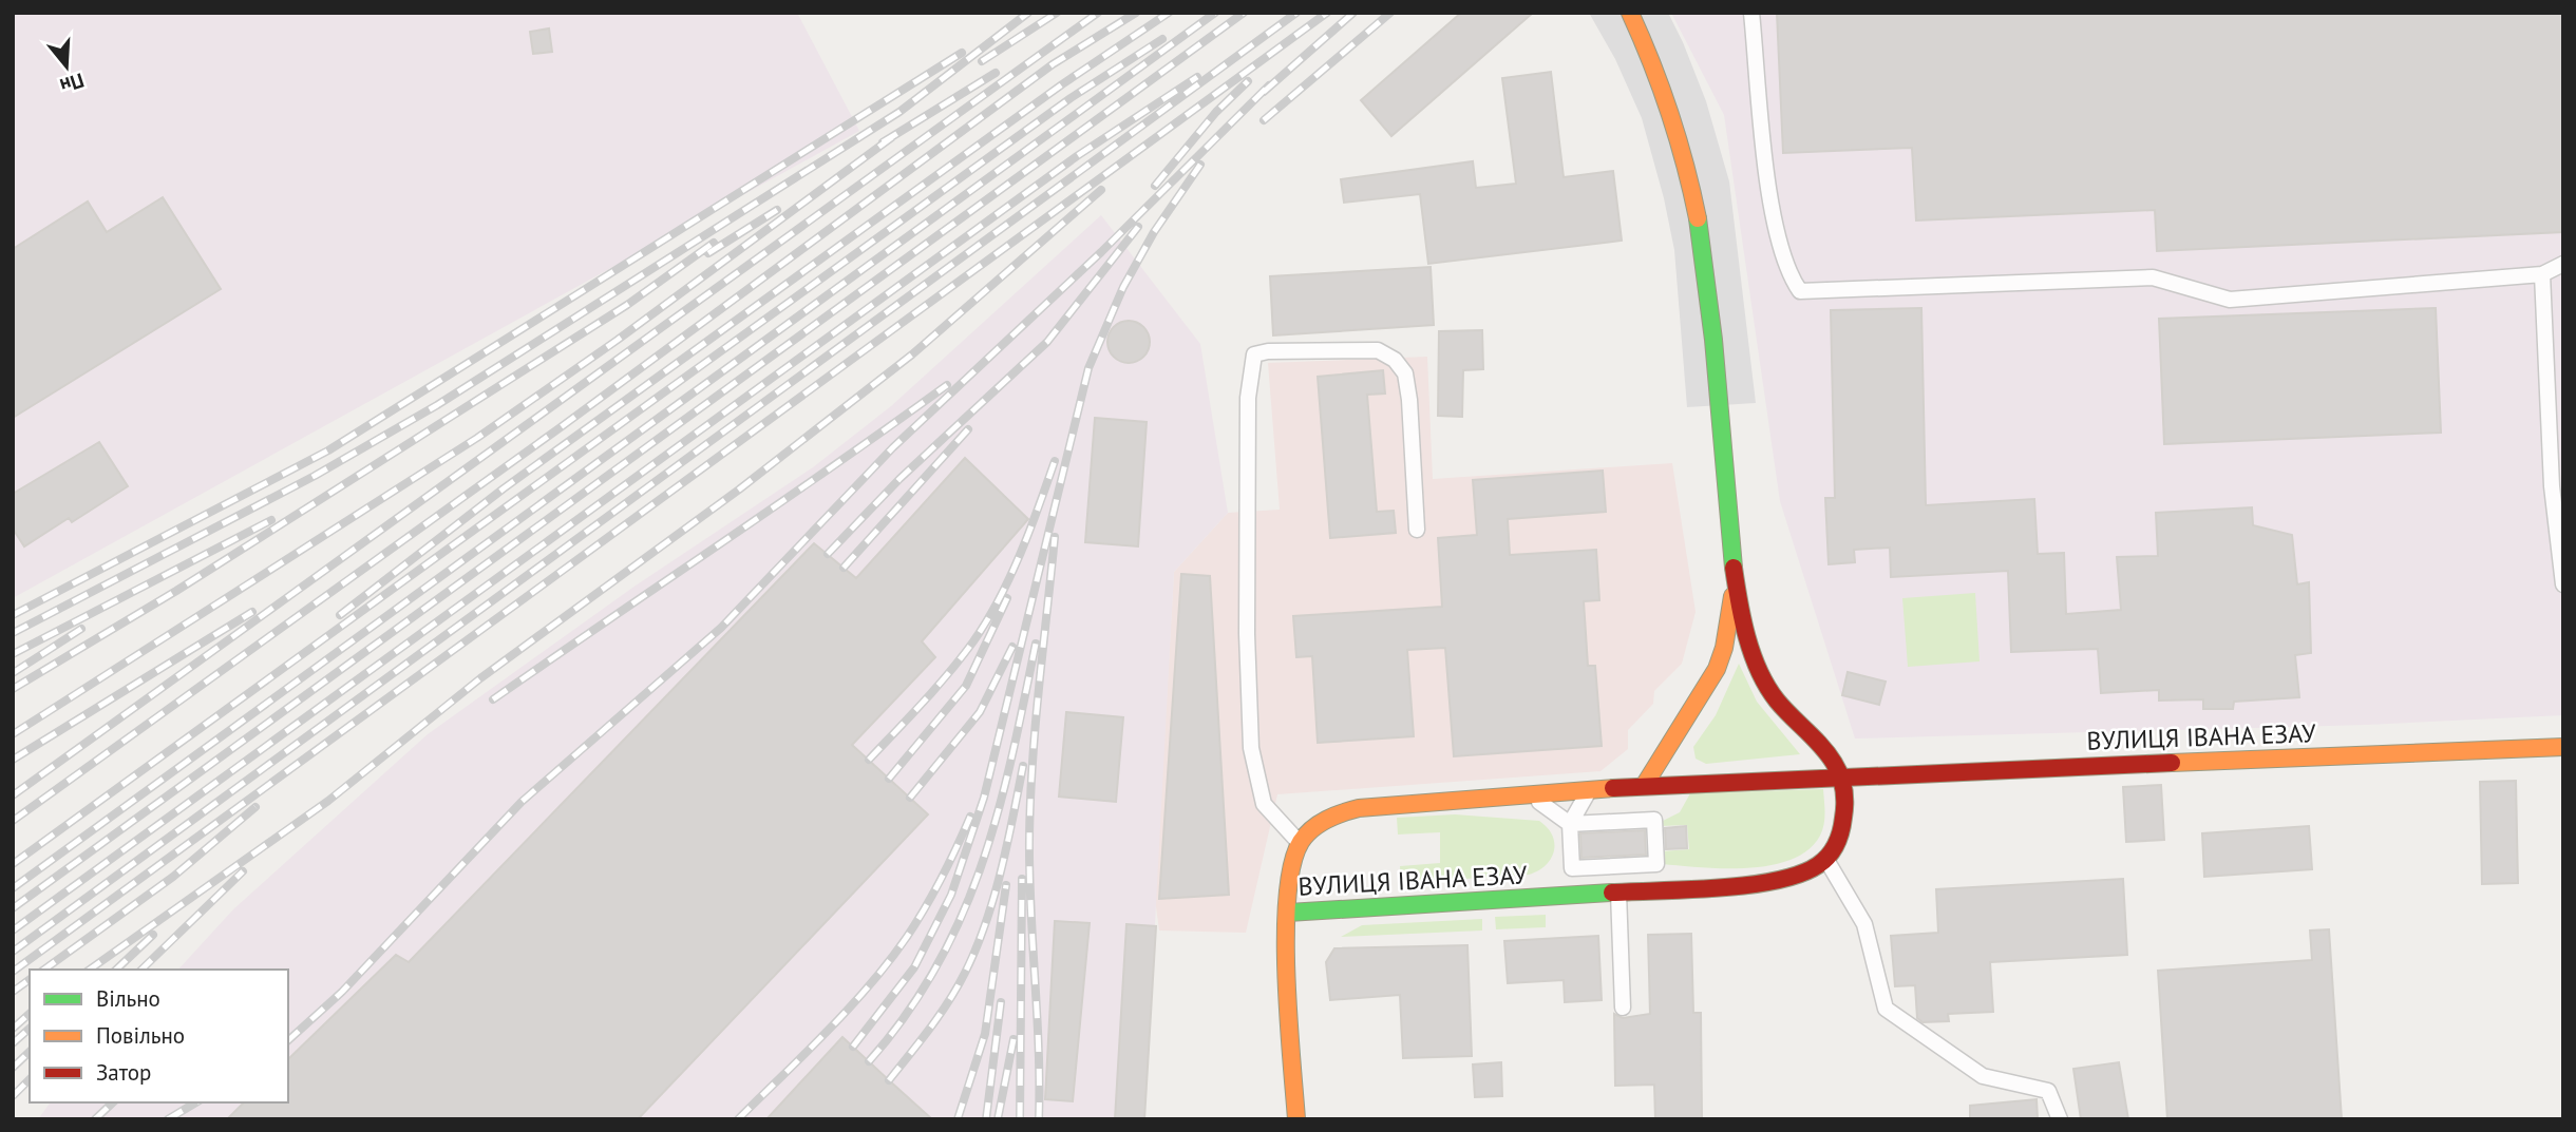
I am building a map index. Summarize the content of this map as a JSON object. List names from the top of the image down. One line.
{"streets":{"main road":["ВУЛИЦЯ ІВАНА ЕЗАУ"]},"legend":["Вільно","Повільно","Затор"],"north":"bottom"}
